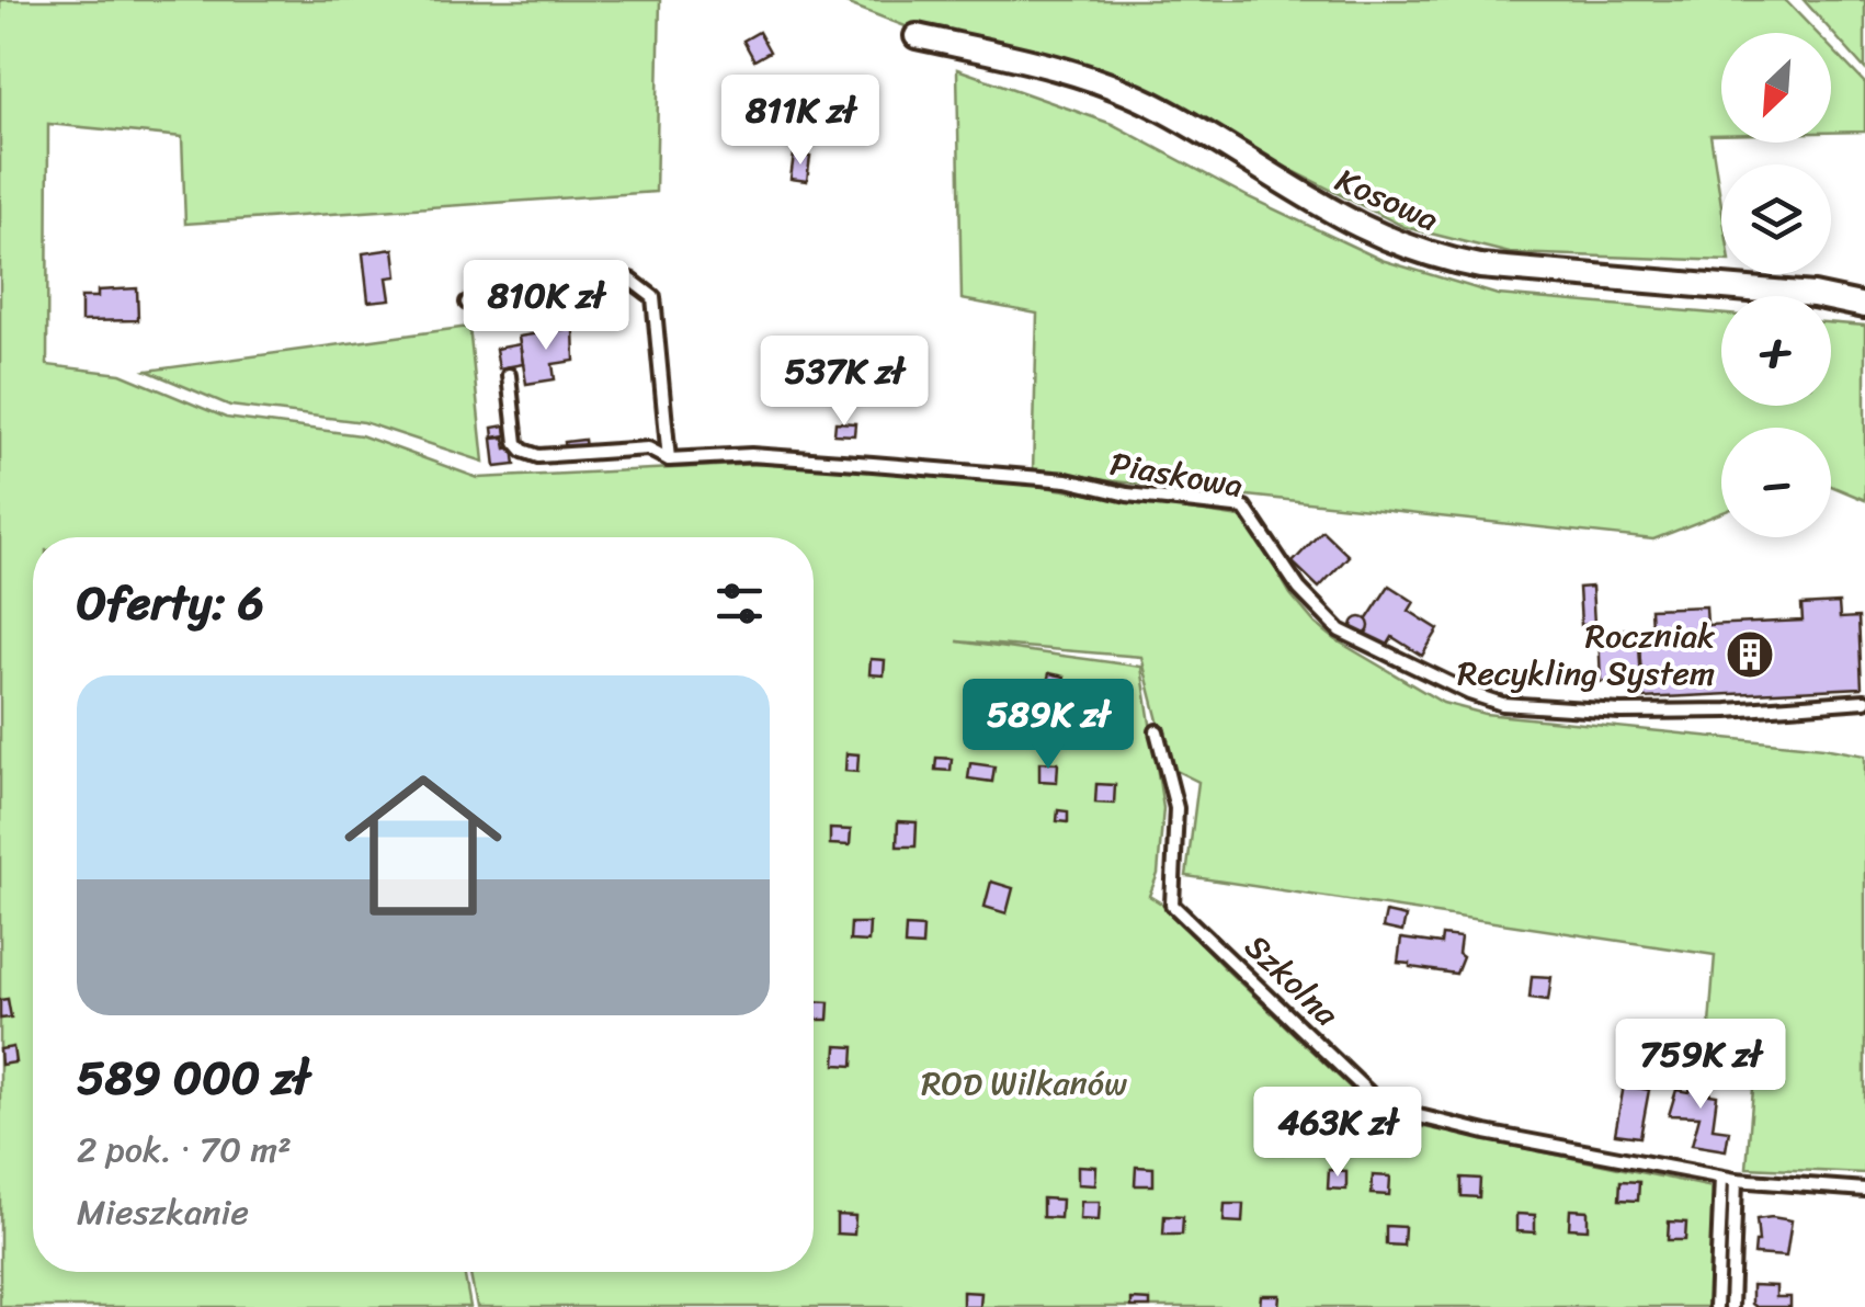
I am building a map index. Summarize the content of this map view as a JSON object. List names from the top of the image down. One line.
{"streets":{"street":["Kosowa"],"lane":["Piaskowa","Szkolna"]},"parks":["ROD Wilkanów"],"places":{"building":["Roczniak Recykling System"]},"north":"bottom left","page":{"map_buttons":["+","−"],"price":["811K zł","810K zł","537K zł","589K zł","759K zł","463K zł"],"heading":"Oferty: 6","list":[{"name":"589 000 zł","note":"2 pok. · 70 m² · Mieszkanie"}]}}
